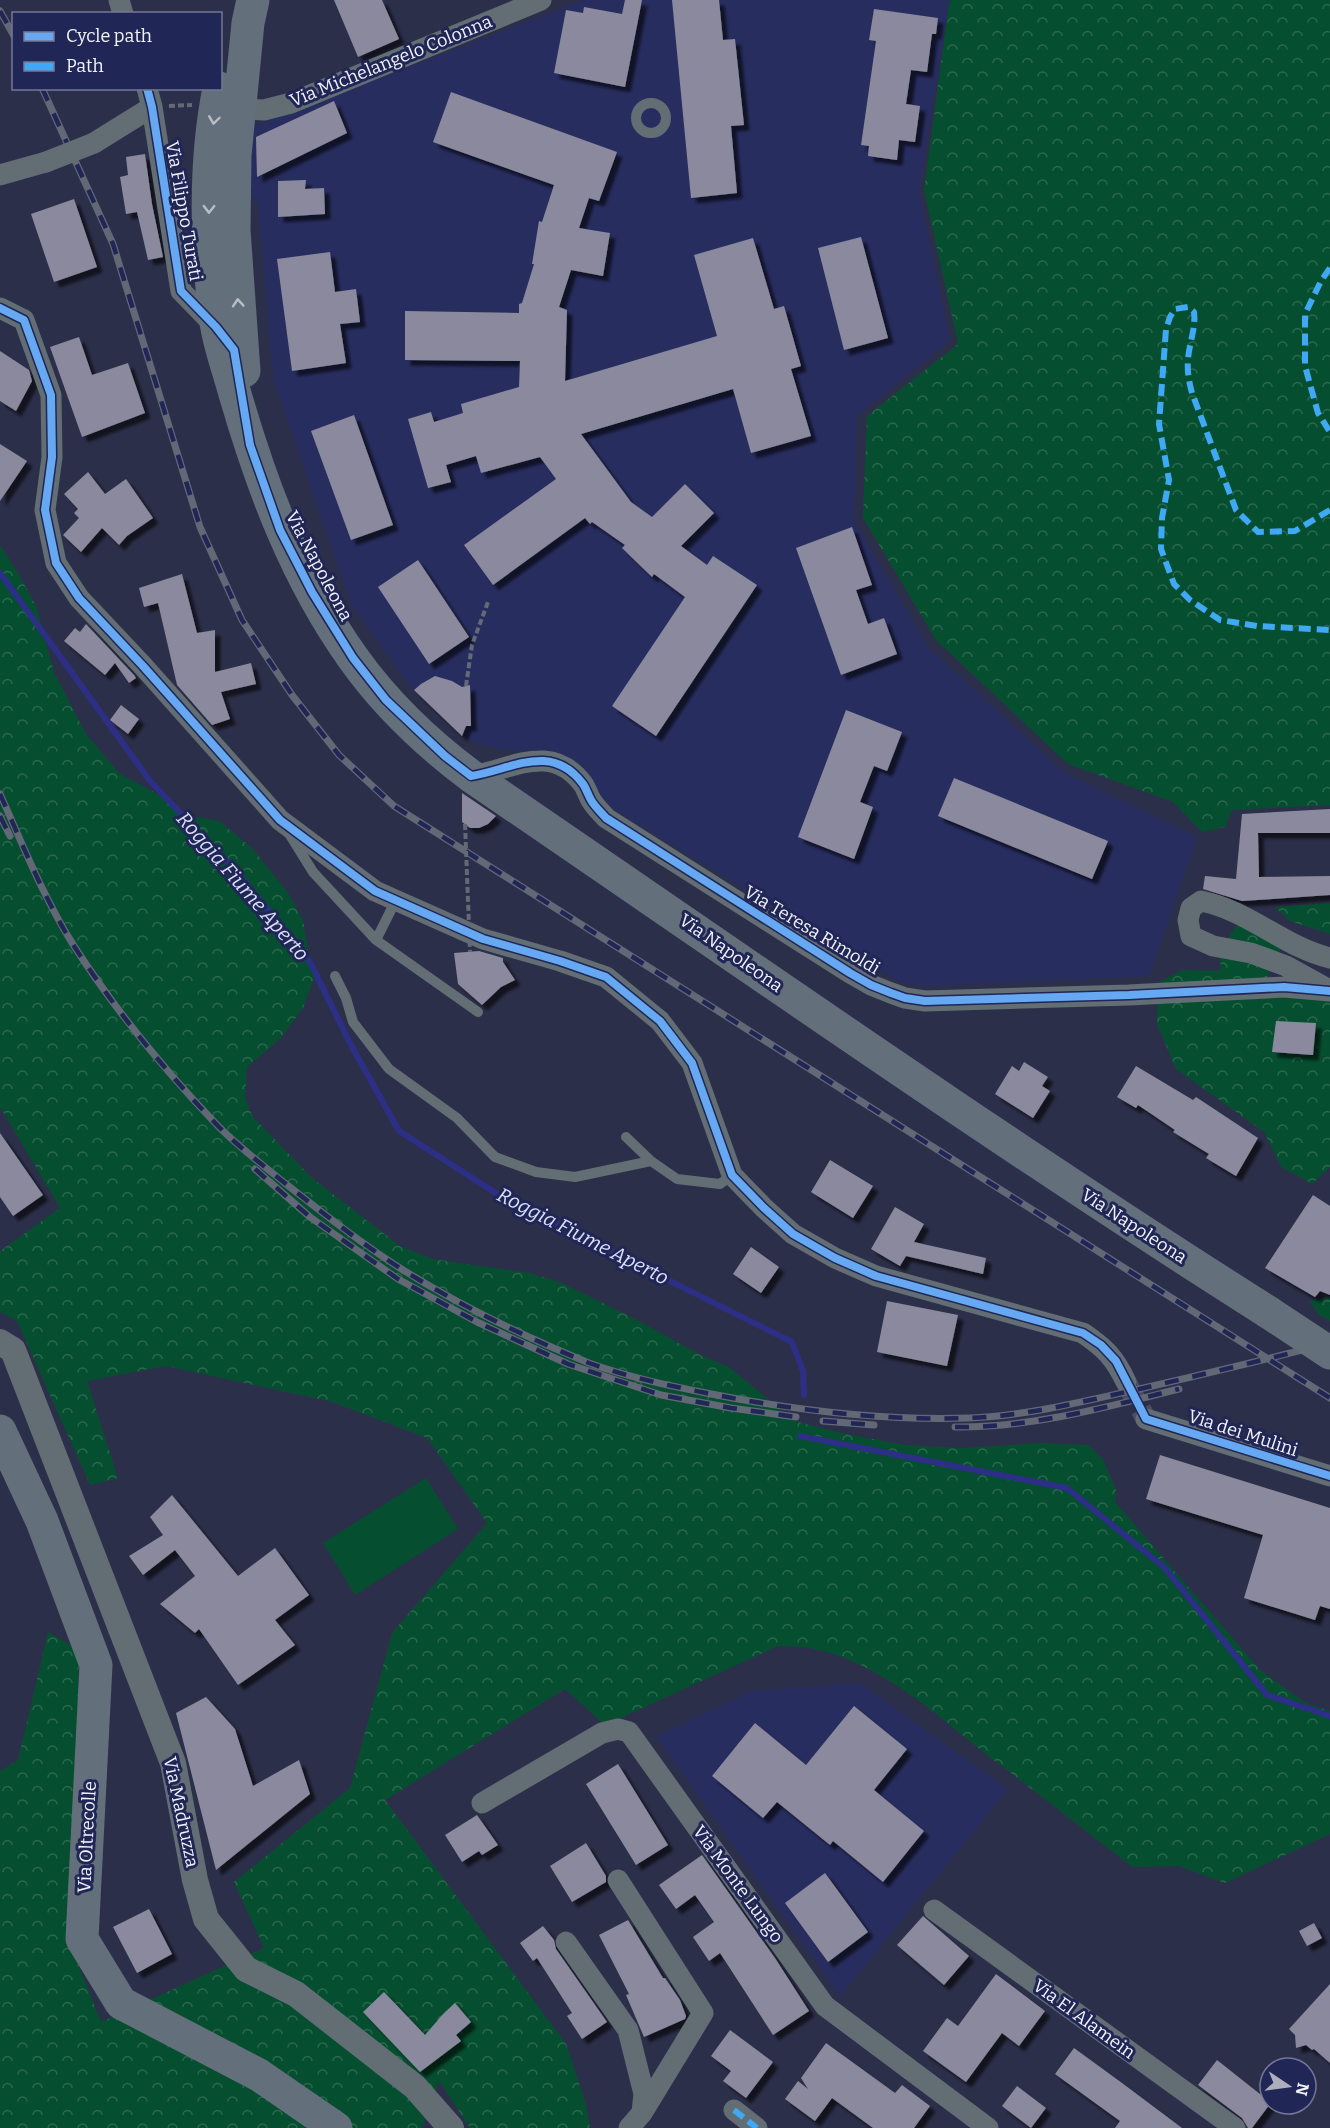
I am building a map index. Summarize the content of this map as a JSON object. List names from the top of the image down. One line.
{"streets":{"main road":["Via Napoleona","Via Oltrecolle"],"street":["Via Michelangelo Colonna","Via Filippo Turati","Via Teresa Rimoldi","Via dei Mulini","Via Madruzza","Via Monte Lungo","Via El Alamein"]},"crossings":[["Via Michelangelo Colonna","Via Napoleona"],["Via Filippo Turati","Via Napoleona"],["Via Napoleona","Via Teresa Rimoldi"]],"water":["Roggia Fiume Aperto"],"legend":["Cycle path","Path"],"north":"right"}
